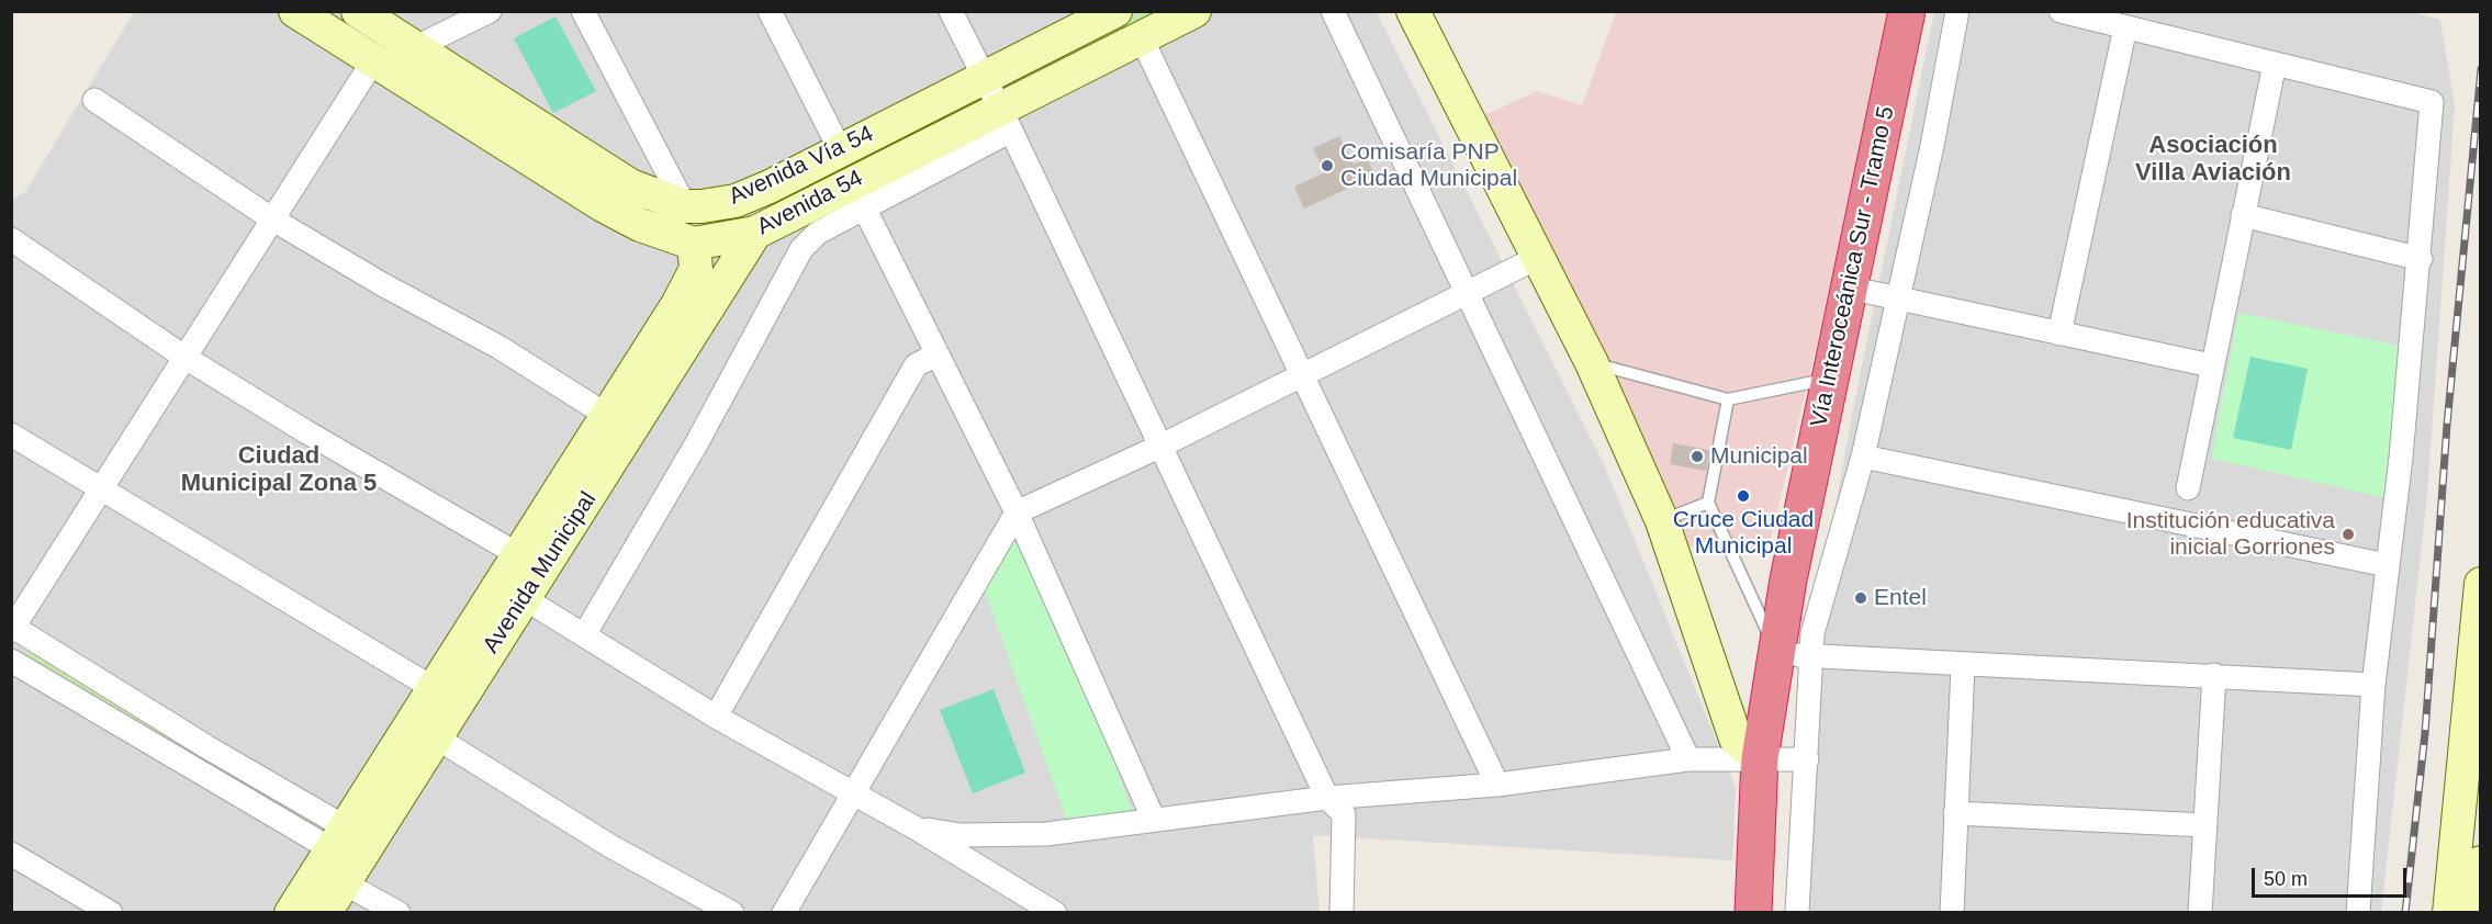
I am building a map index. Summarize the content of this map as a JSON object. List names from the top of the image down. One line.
{"streets":{"highway":["Vía Interoceánica Sur - Tramo 5"],"main road":["Avenida Vía 54","Avenida 54","Avenida Municipal"]},"crossings":[["Avenida 54","Avenida Municipal"]],"districts":["Asociación Villa Aviación","Ciudad Municipal Zona 5"],"places":["Comisaría PNP Ciudad Municipal","Municipal","Cruce Ciudad Municipal","Institución educativa inicial Gorriones","Entel"],"scale_bar":"50 m"}
